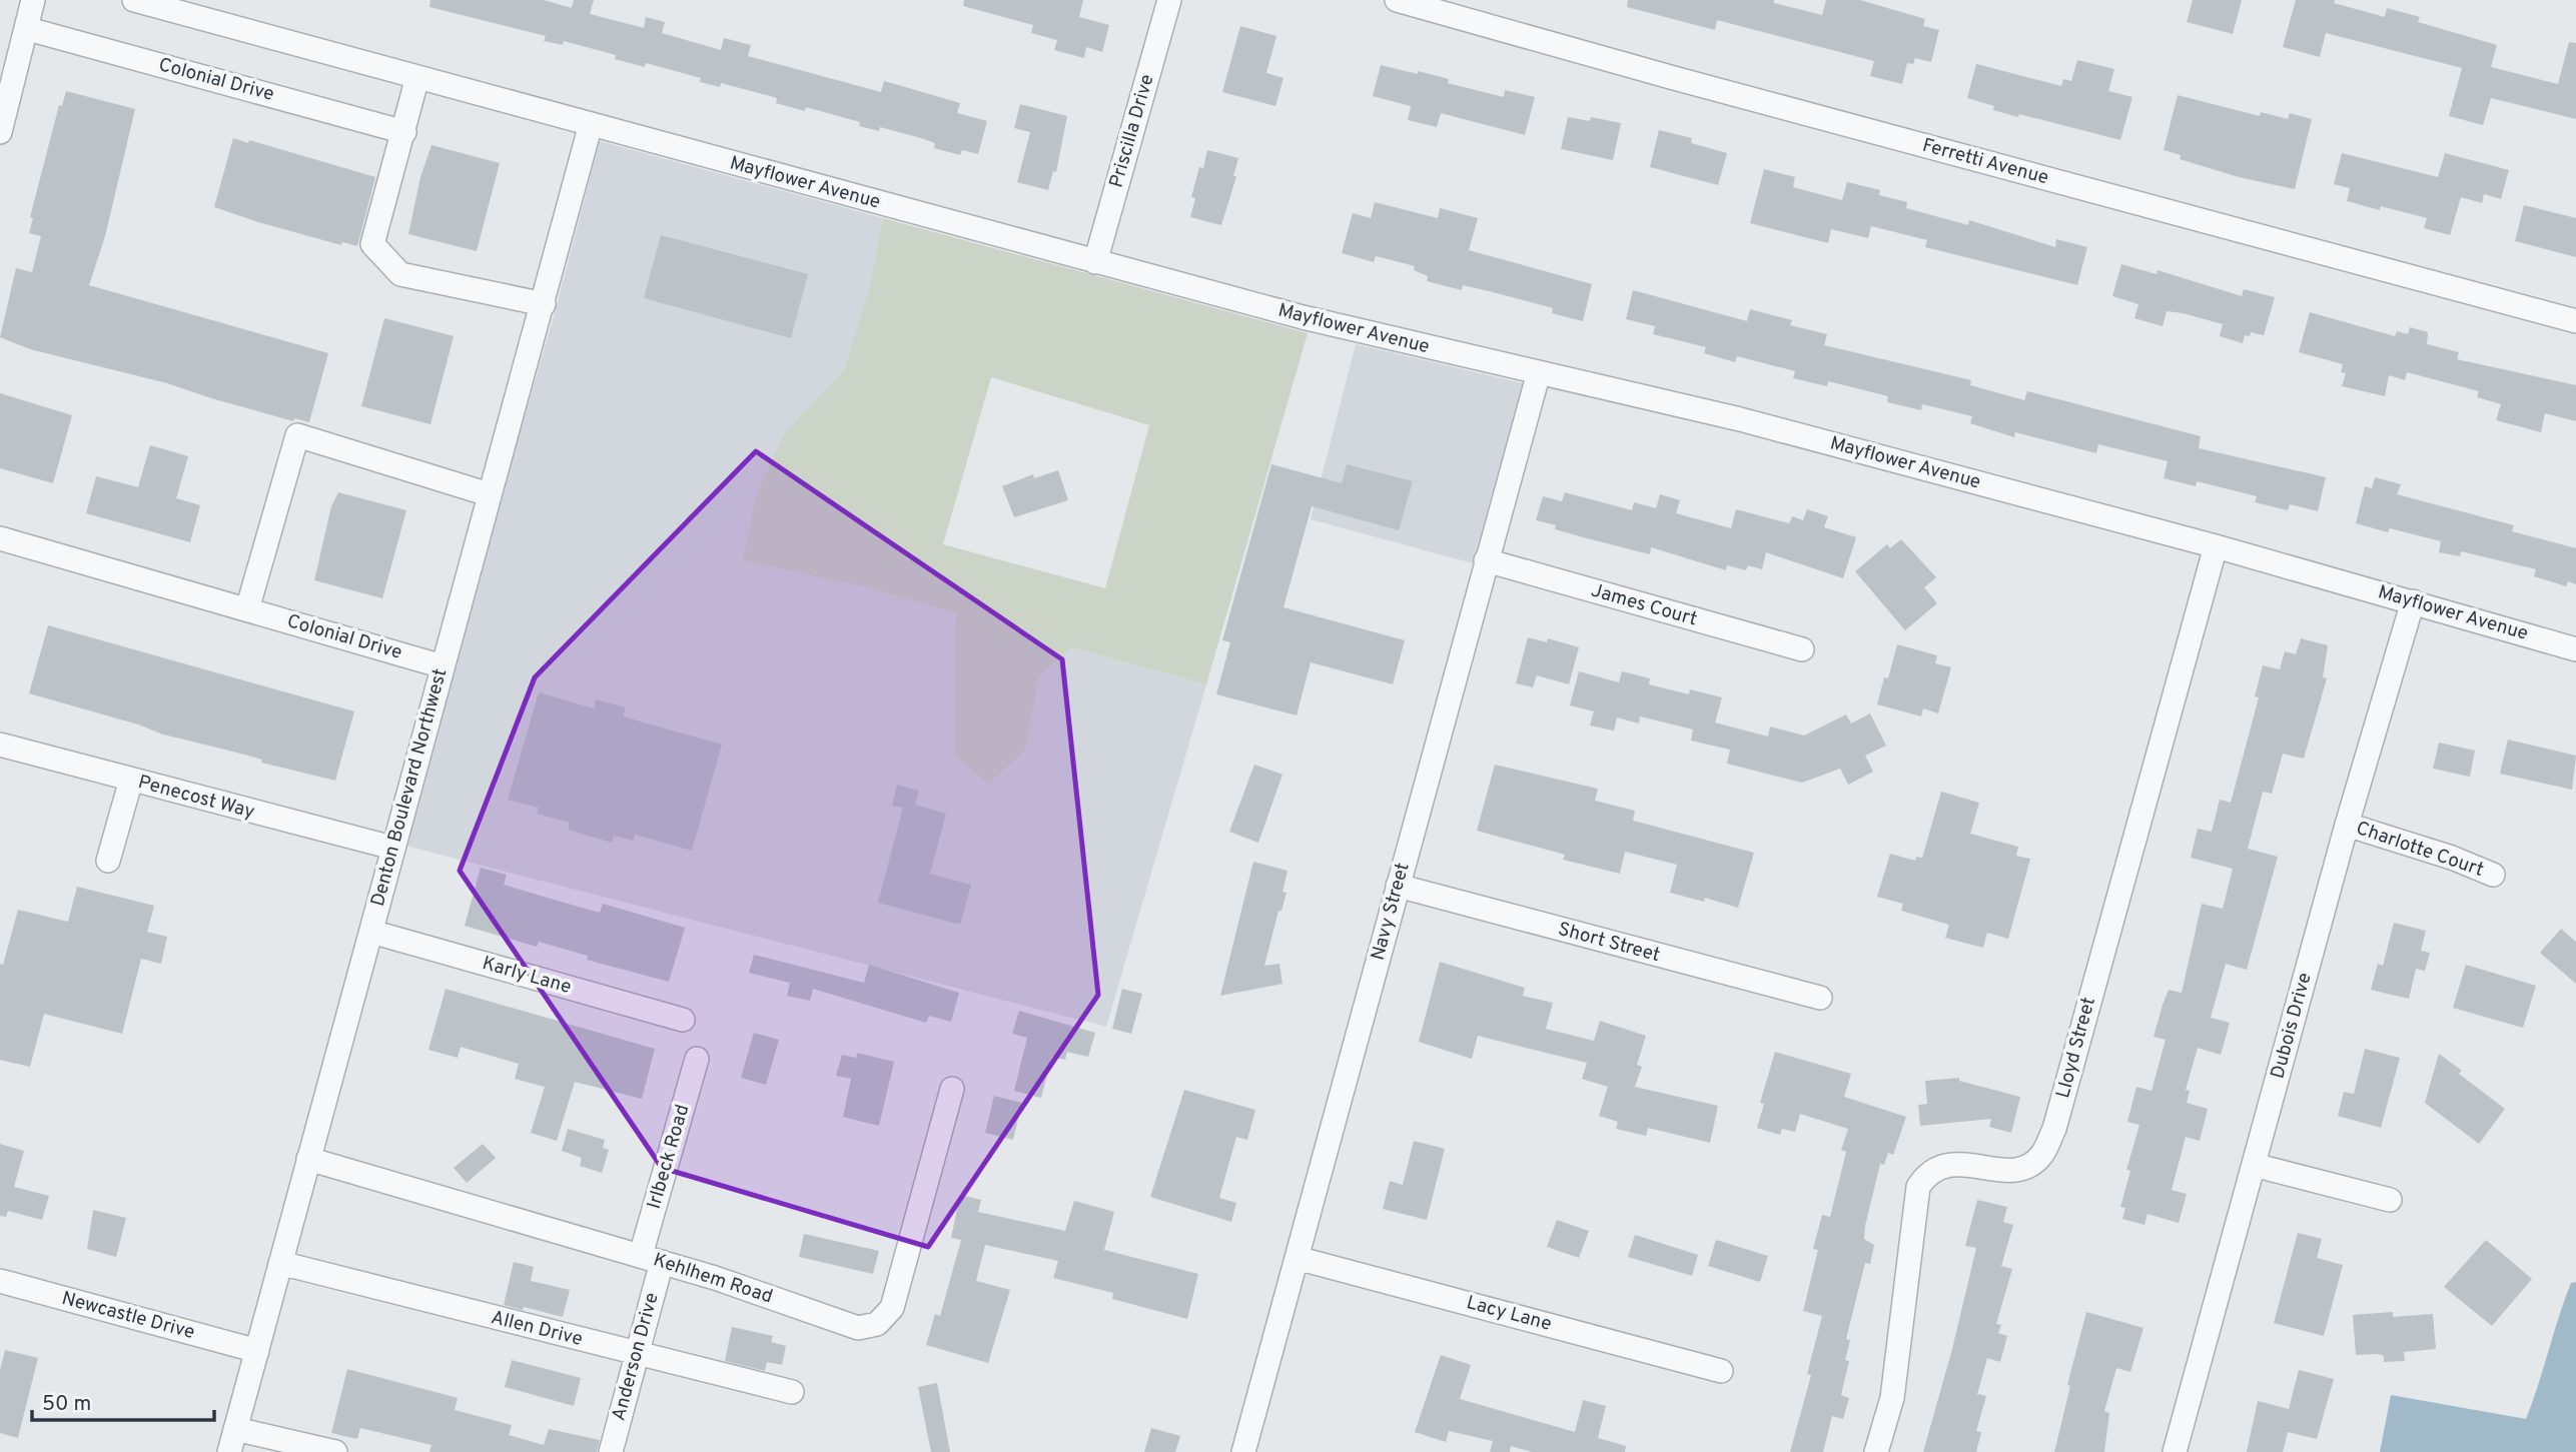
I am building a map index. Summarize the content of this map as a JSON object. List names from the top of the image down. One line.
{"streets":{"street":["Colonial Drive","Priscilla Drive","Ferretti Avenue","Mayflower Avenue","James Court","Denton Boulevard Northwest","Penecost Way","Charlotte Court","Navy Street","Short Street","Karly Lane","Dubois Drive","Lloyd Street","Irlbeck Road","Kehlhem Road","Lacy Lane","Newcastle Drive","Allen Drive","Anderson Drive"]},"crossings":[["Colonial Drive","Denton Boulevard Northwest"],["Priscilla Drive","Mayflower Avenue"],["Mayflower Avenue","Denton Boulevard Northwest"],["Mayflower Avenue","Navy Street"],["Mayflower Avenue","Dubois Drive"],["Mayflower Avenue","Lloyd Street"],["James Court","Navy Street"],["Denton Boulevard Northwest","Penecost Way"],["Denton Boulevard Northwest","Karly Lane"],["Denton Boulevard Northwest","Kehlhem Road"],["Denton Boulevard Northwest","Newcastle Drive"],["Denton Boulevard Northwest","Allen Drive"],["Charlotte Court","Dubois Drive"],["Navy Street","Short Street"],["Navy Street","Lacy Lane"],["Irlbeck Road","Kehlhem Road"],["Irlbeck Road","Anderson Drive"],["Kehlhem Road","Anderson Drive"],["Allen Drive","Anderson Drive"]],"scale_bar":"50 m"}
